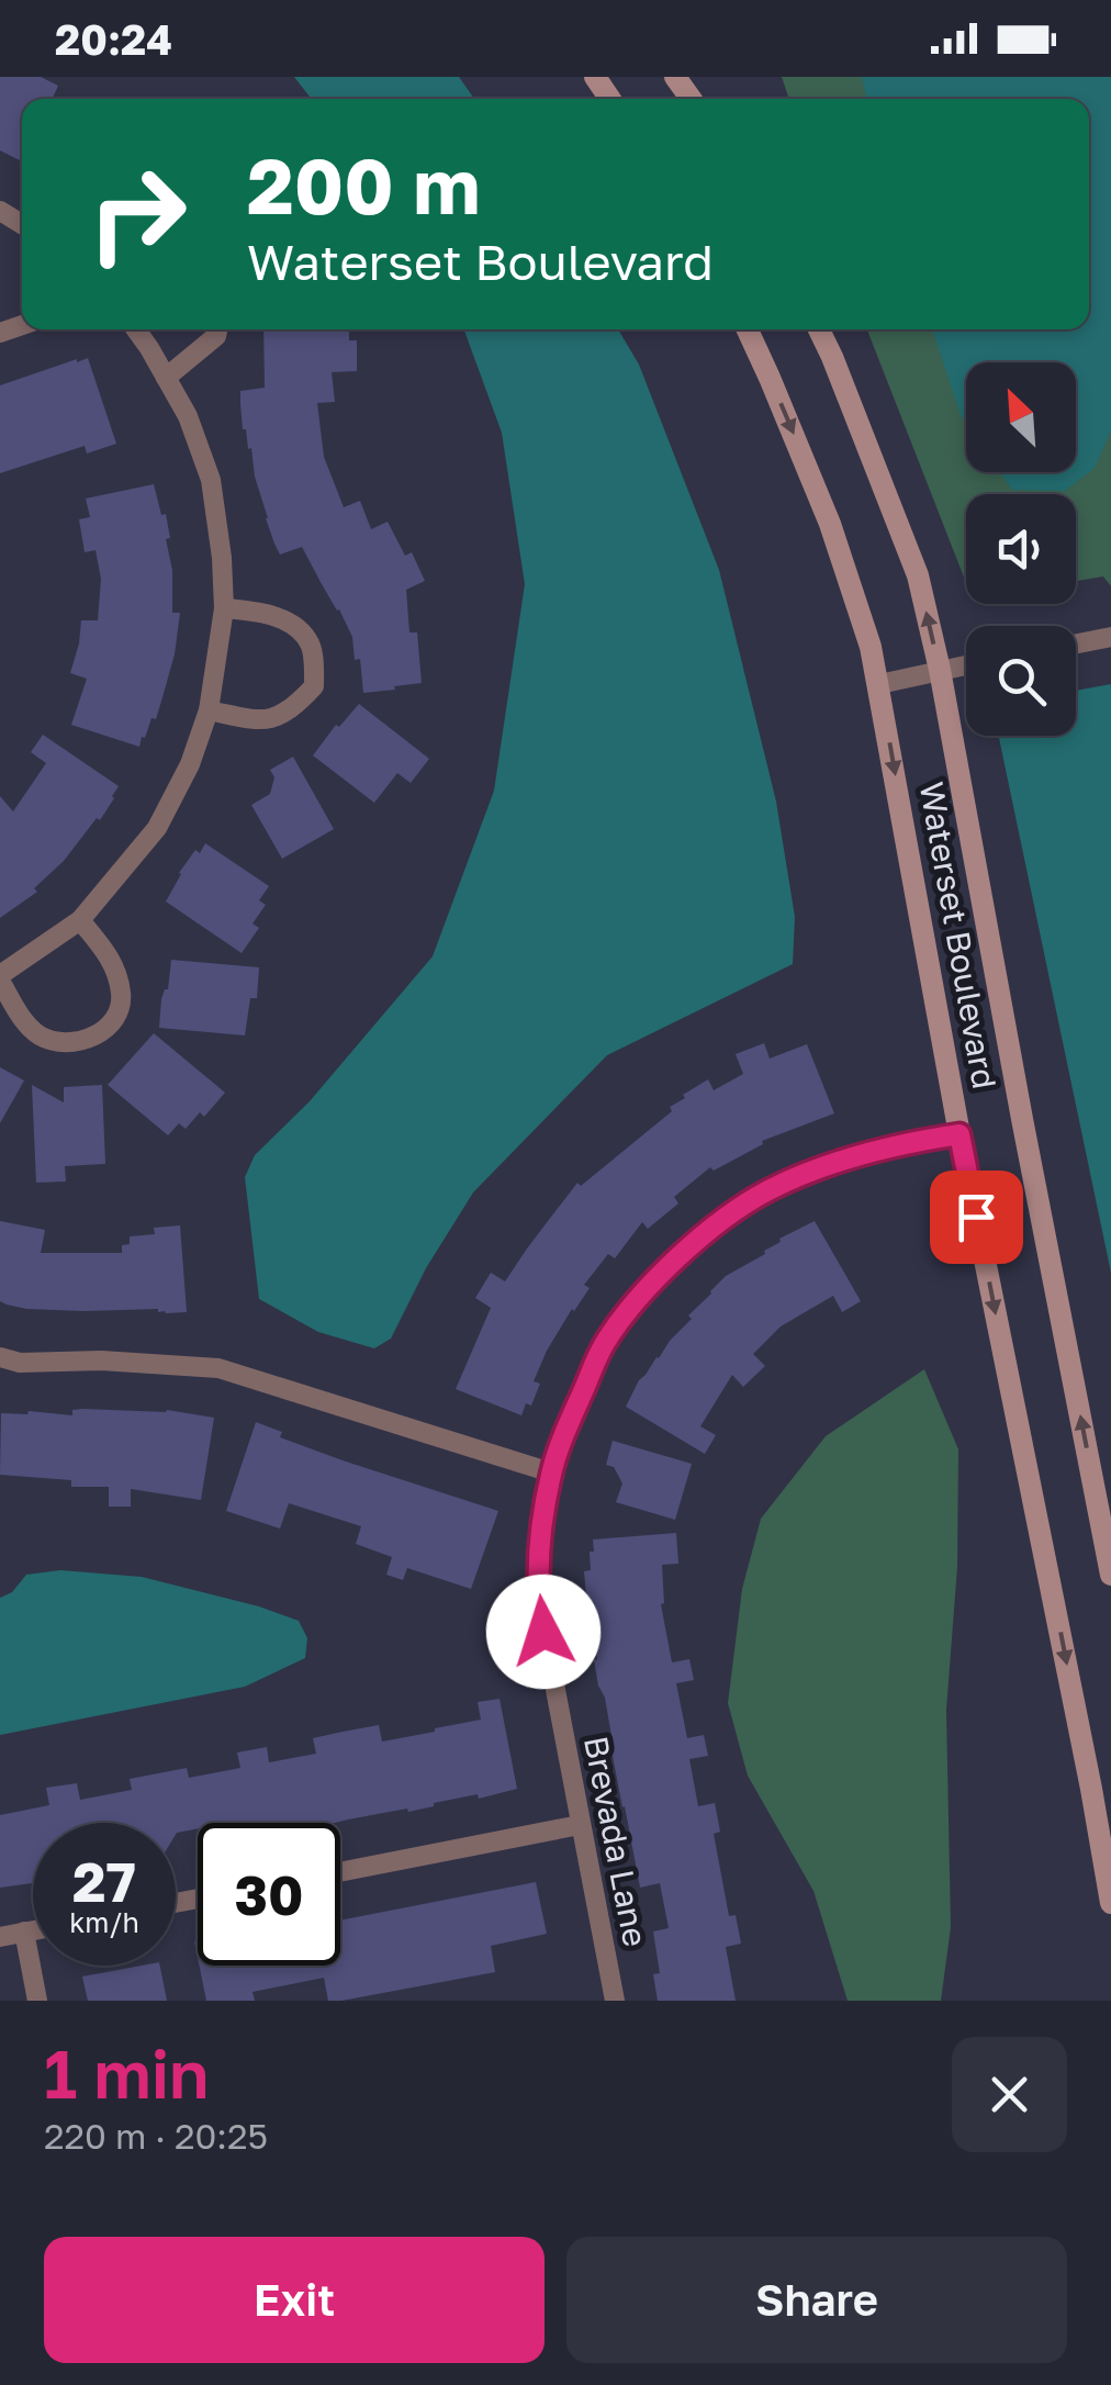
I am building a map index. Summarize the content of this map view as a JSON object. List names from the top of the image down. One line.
{"streets":{"street":["Waterset Boulevard","Brevada Lane"]},"crossings":[["Waterset Boulevard","Brevada Lane"]],"north":"top left","page":{"status":"20:24","turn":["200 m","Waterset Boulevard"],"speed":"27 km/h","limit":"30","heading":["1 min","220 m · 20:25"],"buttons":["Exit","Share"]}}
